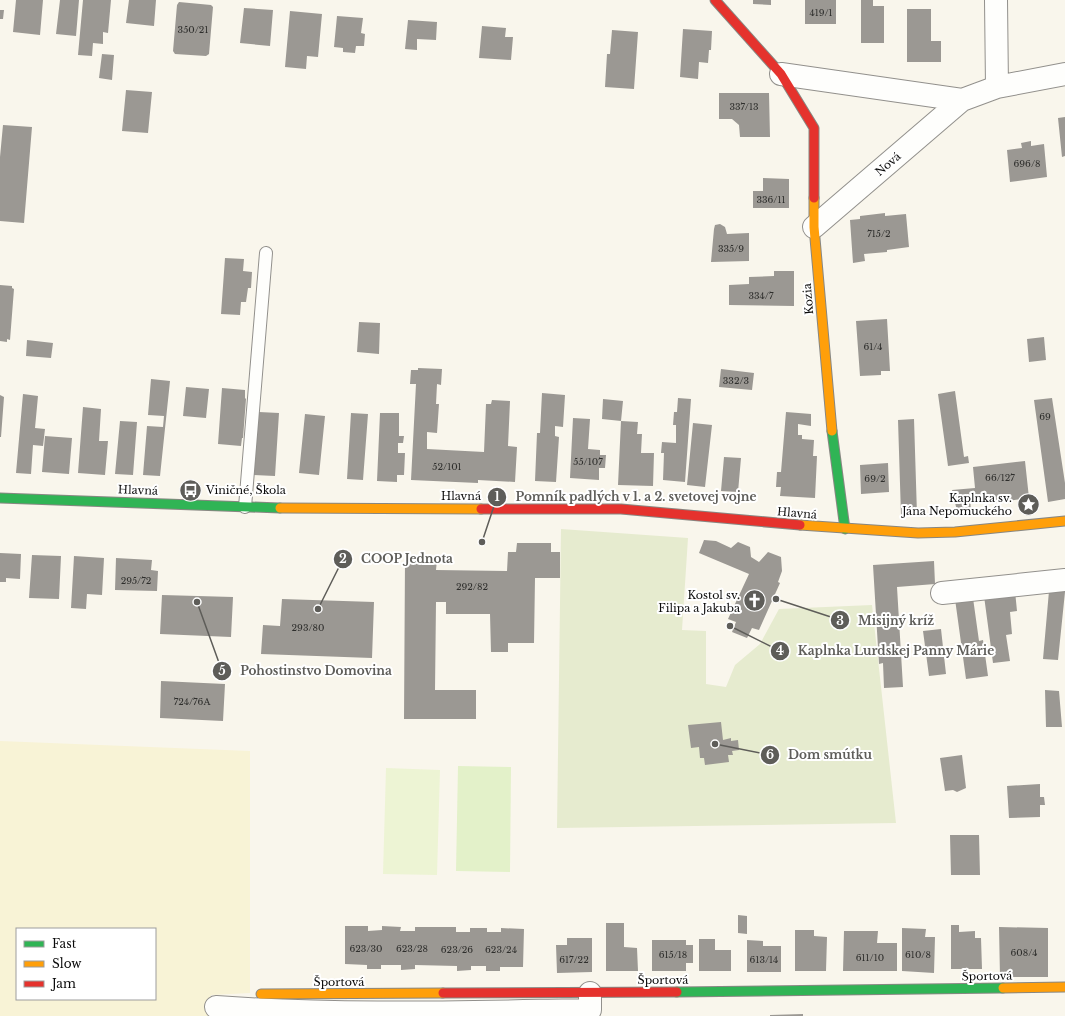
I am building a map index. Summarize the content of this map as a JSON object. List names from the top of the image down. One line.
{"streets":{"street":["Nová","Kozia","Hlavná","Športová"]},"crossings":[["Nová","Kozia"],["Kozia","Hlavná"]],"places":{"bus stop":["Viničné, Škola"],"place":["Kaplnka sv. Jána Nepomuckého"],"other":["Pomník padlých v 1. a 2. svetovej vojne","Misijný kríž","Pohostinstvo Domovina","COOP Jednota","Kaplnka Lurdskej Panny Márie","Dom smútku"],"church":["Kostol sv. Filipa a Jakuba"]},"house_numbers":["419/1","350/21","337/13","696/8","336/11","715/2","335/9","334/7","61/4","332/3","69","55/107","52/101","66/127","69/2","295/72","292/82","293/80","724/76A","623/30","623/28","623/26","623/24","608/4","615/18","610/8","611/10","617/22","613/14"],"legend":["Fast","Slow","Jam"]}
